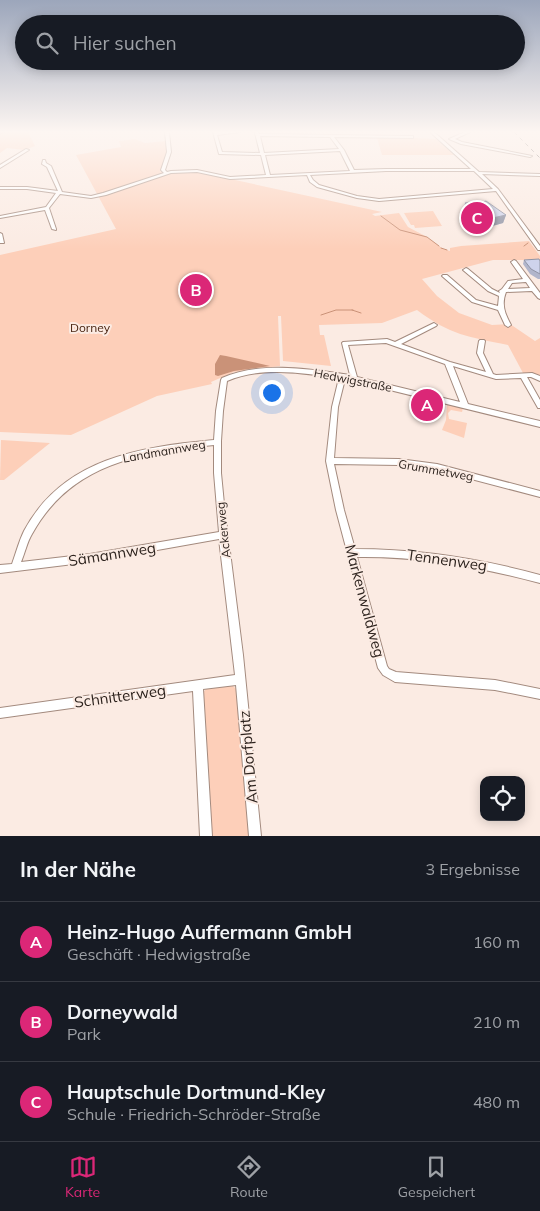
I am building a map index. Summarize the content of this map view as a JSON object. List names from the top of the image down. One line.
{"streets":{"street":["Hedwigstraße","Landmannweg","Grummetweg","Ackerweg","Sämannweg","Tennenweg","Markenwaldweg","Schnitterweg","Am Dorfplatz"]},"crossings":[["Hedwigstraße","Ackerweg"],["Hedwigstraße","Markenwaldweg"],["Landmannweg","Ackerweg"],["Landmannweg","Sämannweg"],["Grummetweg","Markenwaldweg"],["Ackerweg","Sämannweg"],["Ackerweg","Schnitterweg"],["Ackerweg","Am Dorfplatz"],["Tennenweg","Markenwaldweg"],["Schnitterweg","Am Dorfplatz"]],"parks":["Dorney"],"page":{"search":"Hier suchen","pins":["C","B","A"],"heading":["In der Nähe","3 Ergebnisse"],"list":[{"mark":"A","name":"Heinz-Hugo Auffermann GmbH","note":"Geschäft · Hedwigstraße","value":"160 m"},{"mark":"B","name":"Dorneywald","note":"Park","value":"210 m"},{"mark":"C","name":"Hauptschule Dortmund-Kley","note":"Schule · Friedrich-Schröder-Straße","value":"480 m"}],"nav":["Karte","Route","Gespeichert"]}}
